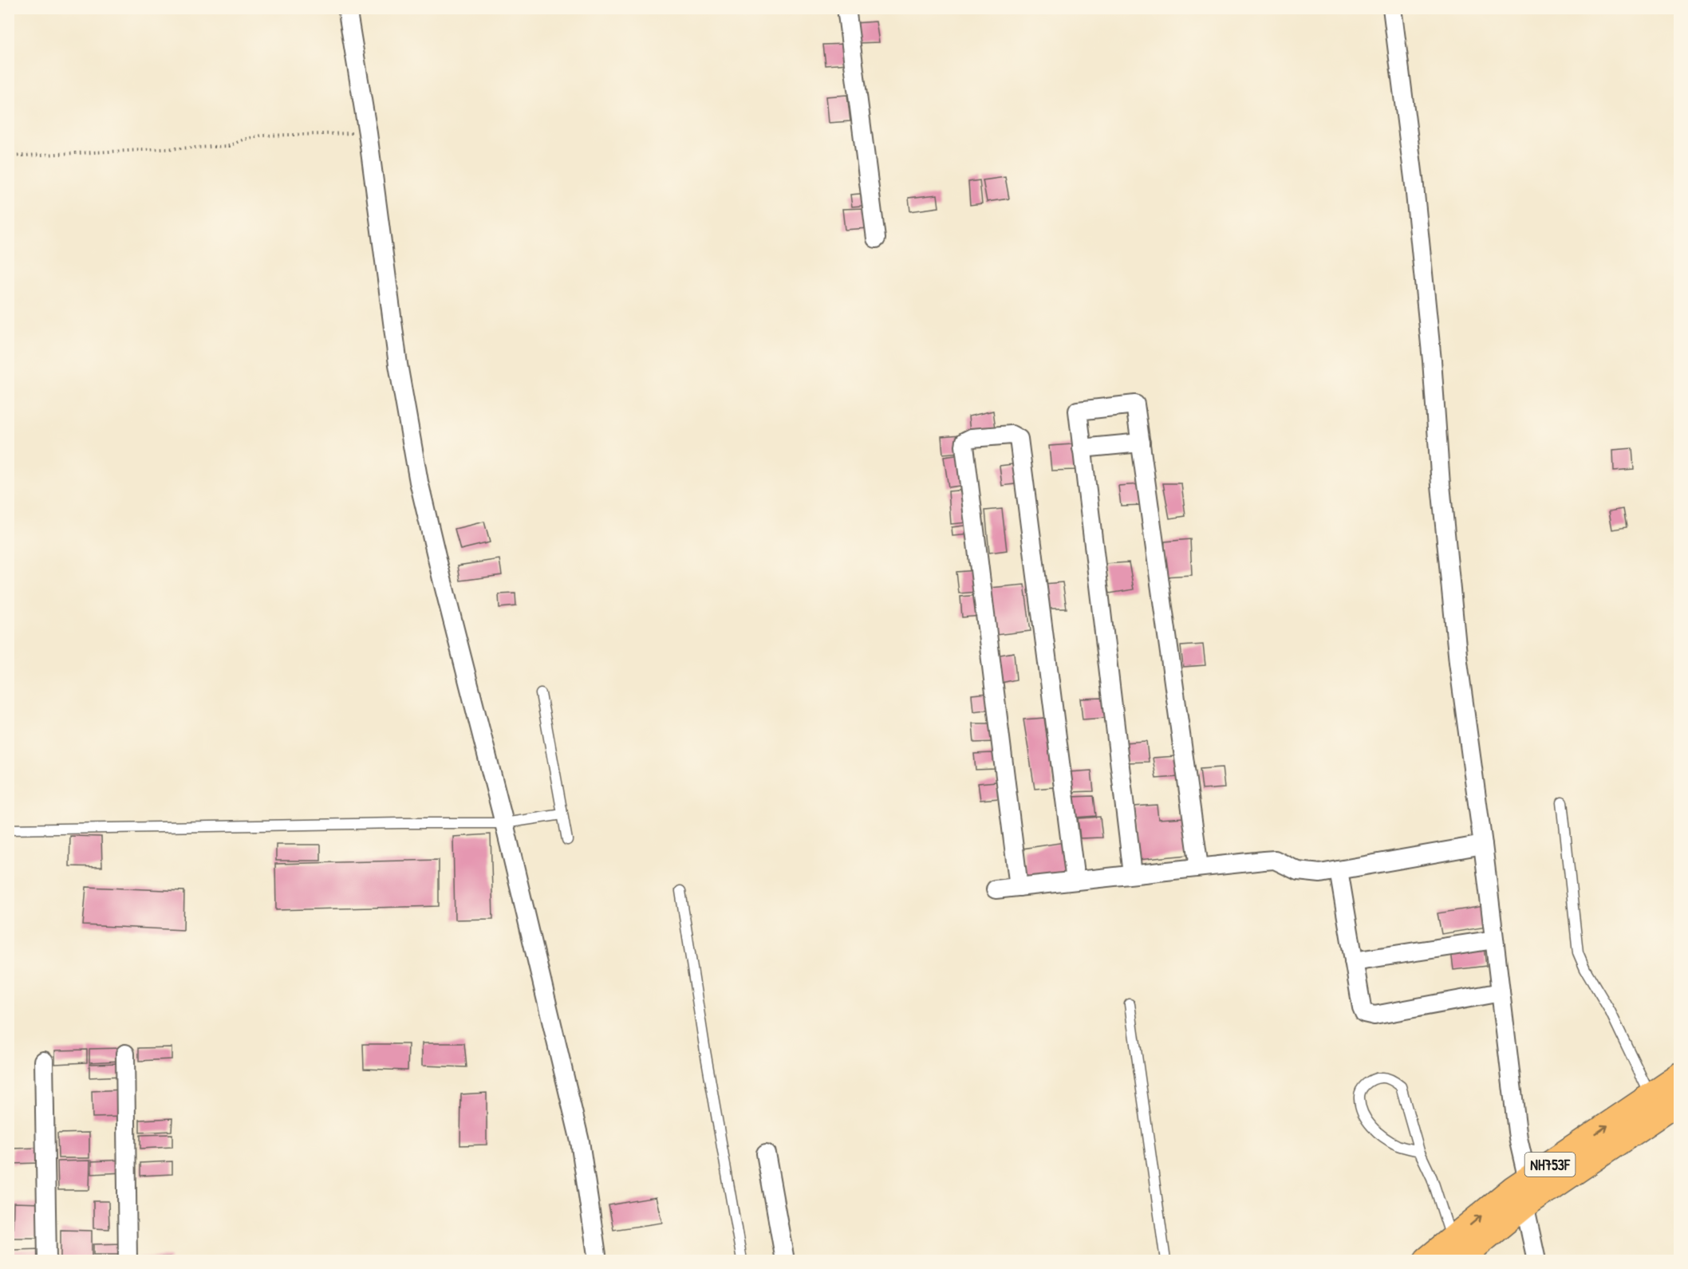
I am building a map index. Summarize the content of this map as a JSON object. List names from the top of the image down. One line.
{"streets":{"highway":["NH753F"]}}
